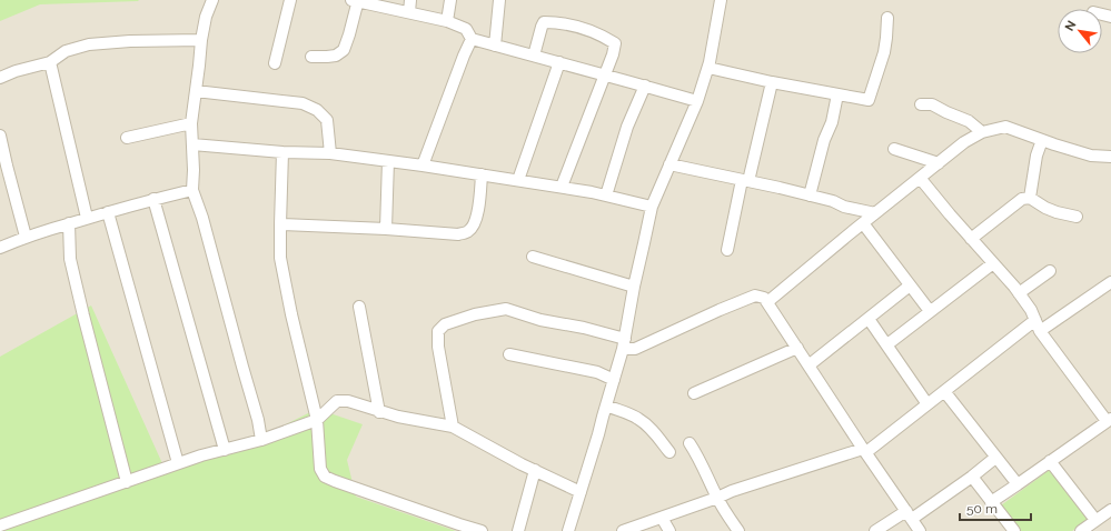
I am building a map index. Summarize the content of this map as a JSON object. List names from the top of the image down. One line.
{"scale_bar":"50 m","north":"top left"}
